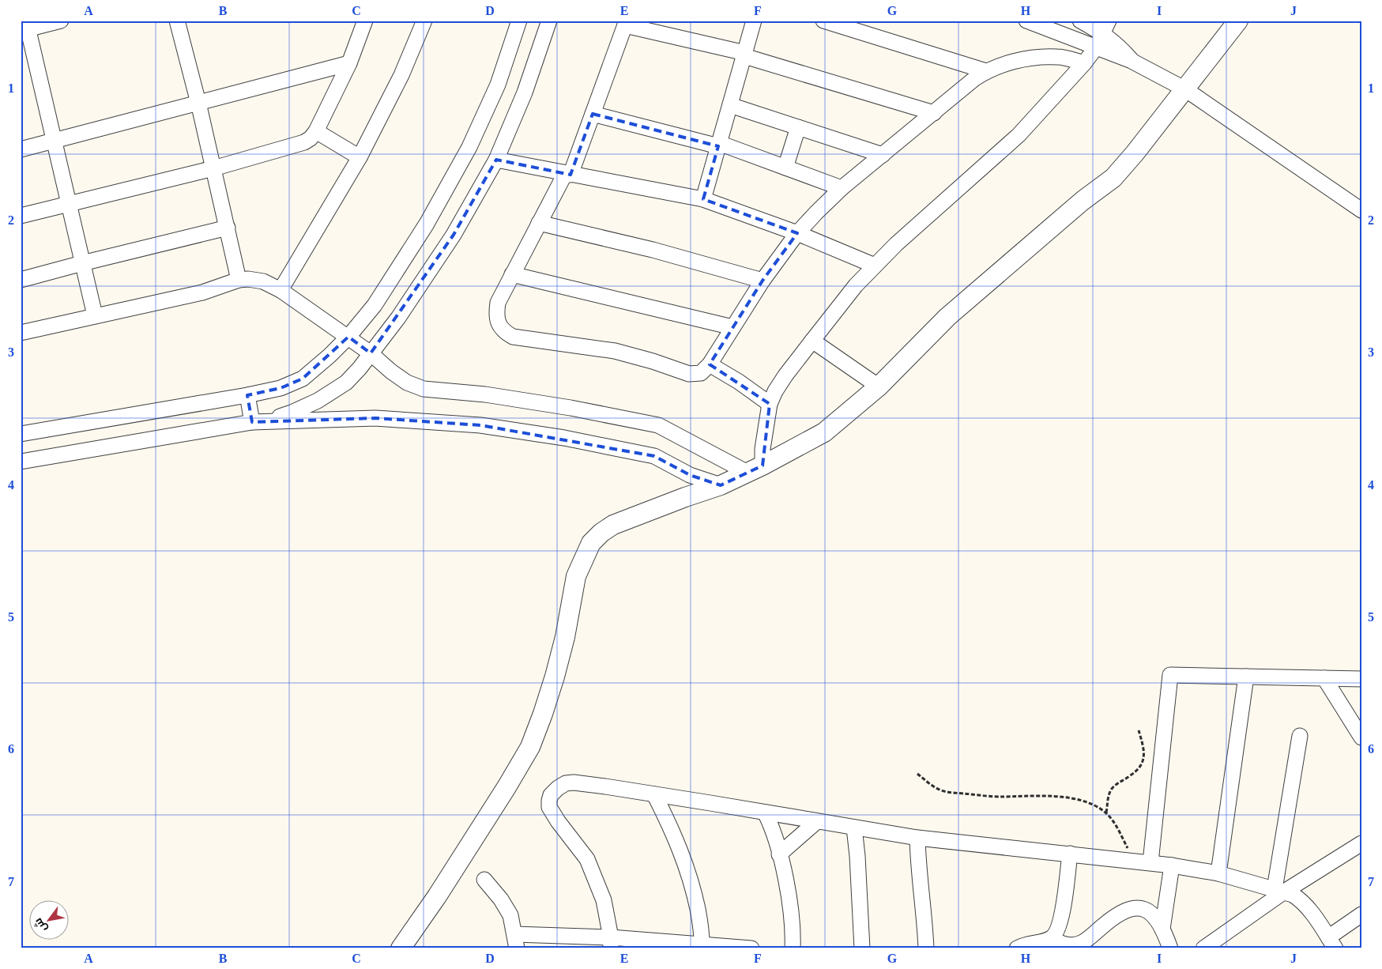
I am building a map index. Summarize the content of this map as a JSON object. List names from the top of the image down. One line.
{"north":"bottom left","grid":{"columns":["A","B","C","D","E","F","G","H","I","J"],"rows":["1","2","3","4","5","6","7"]}}
